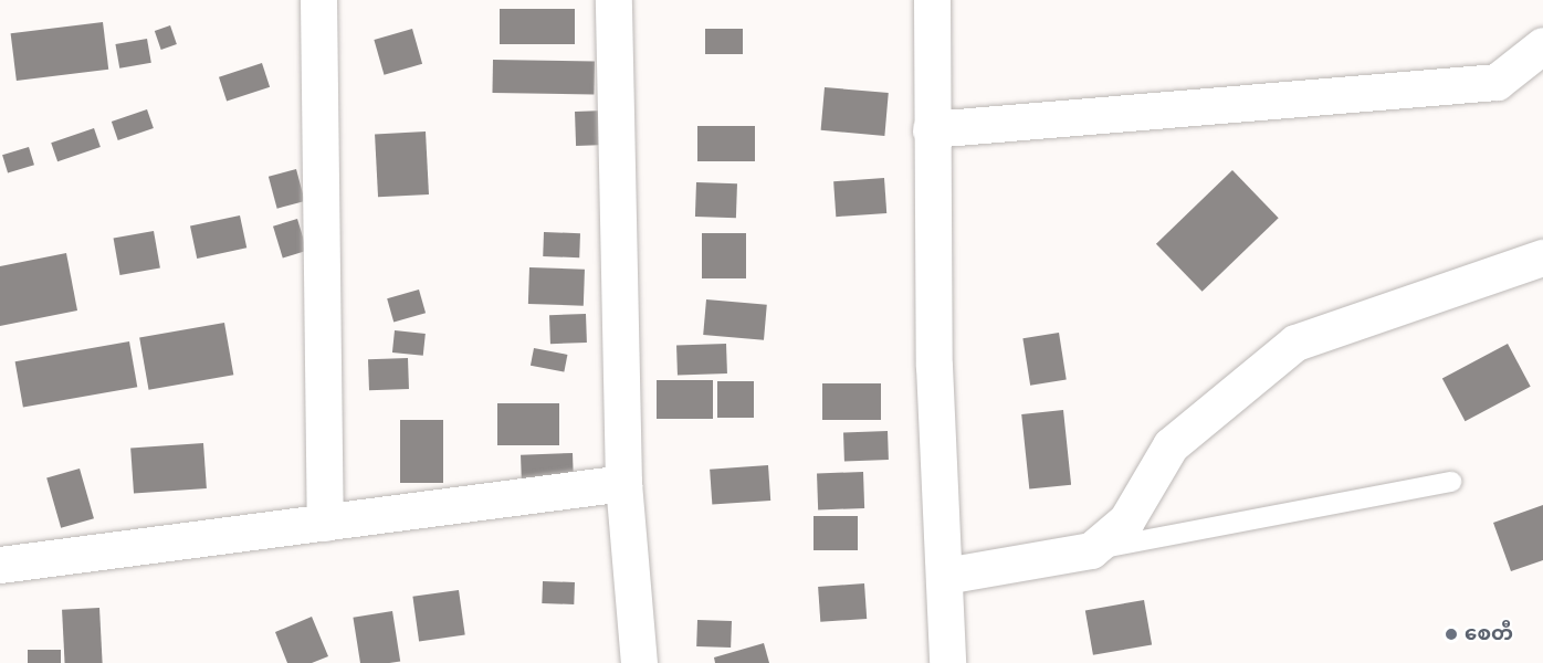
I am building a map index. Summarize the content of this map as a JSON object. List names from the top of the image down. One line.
{"places":["စေတီ"]}
